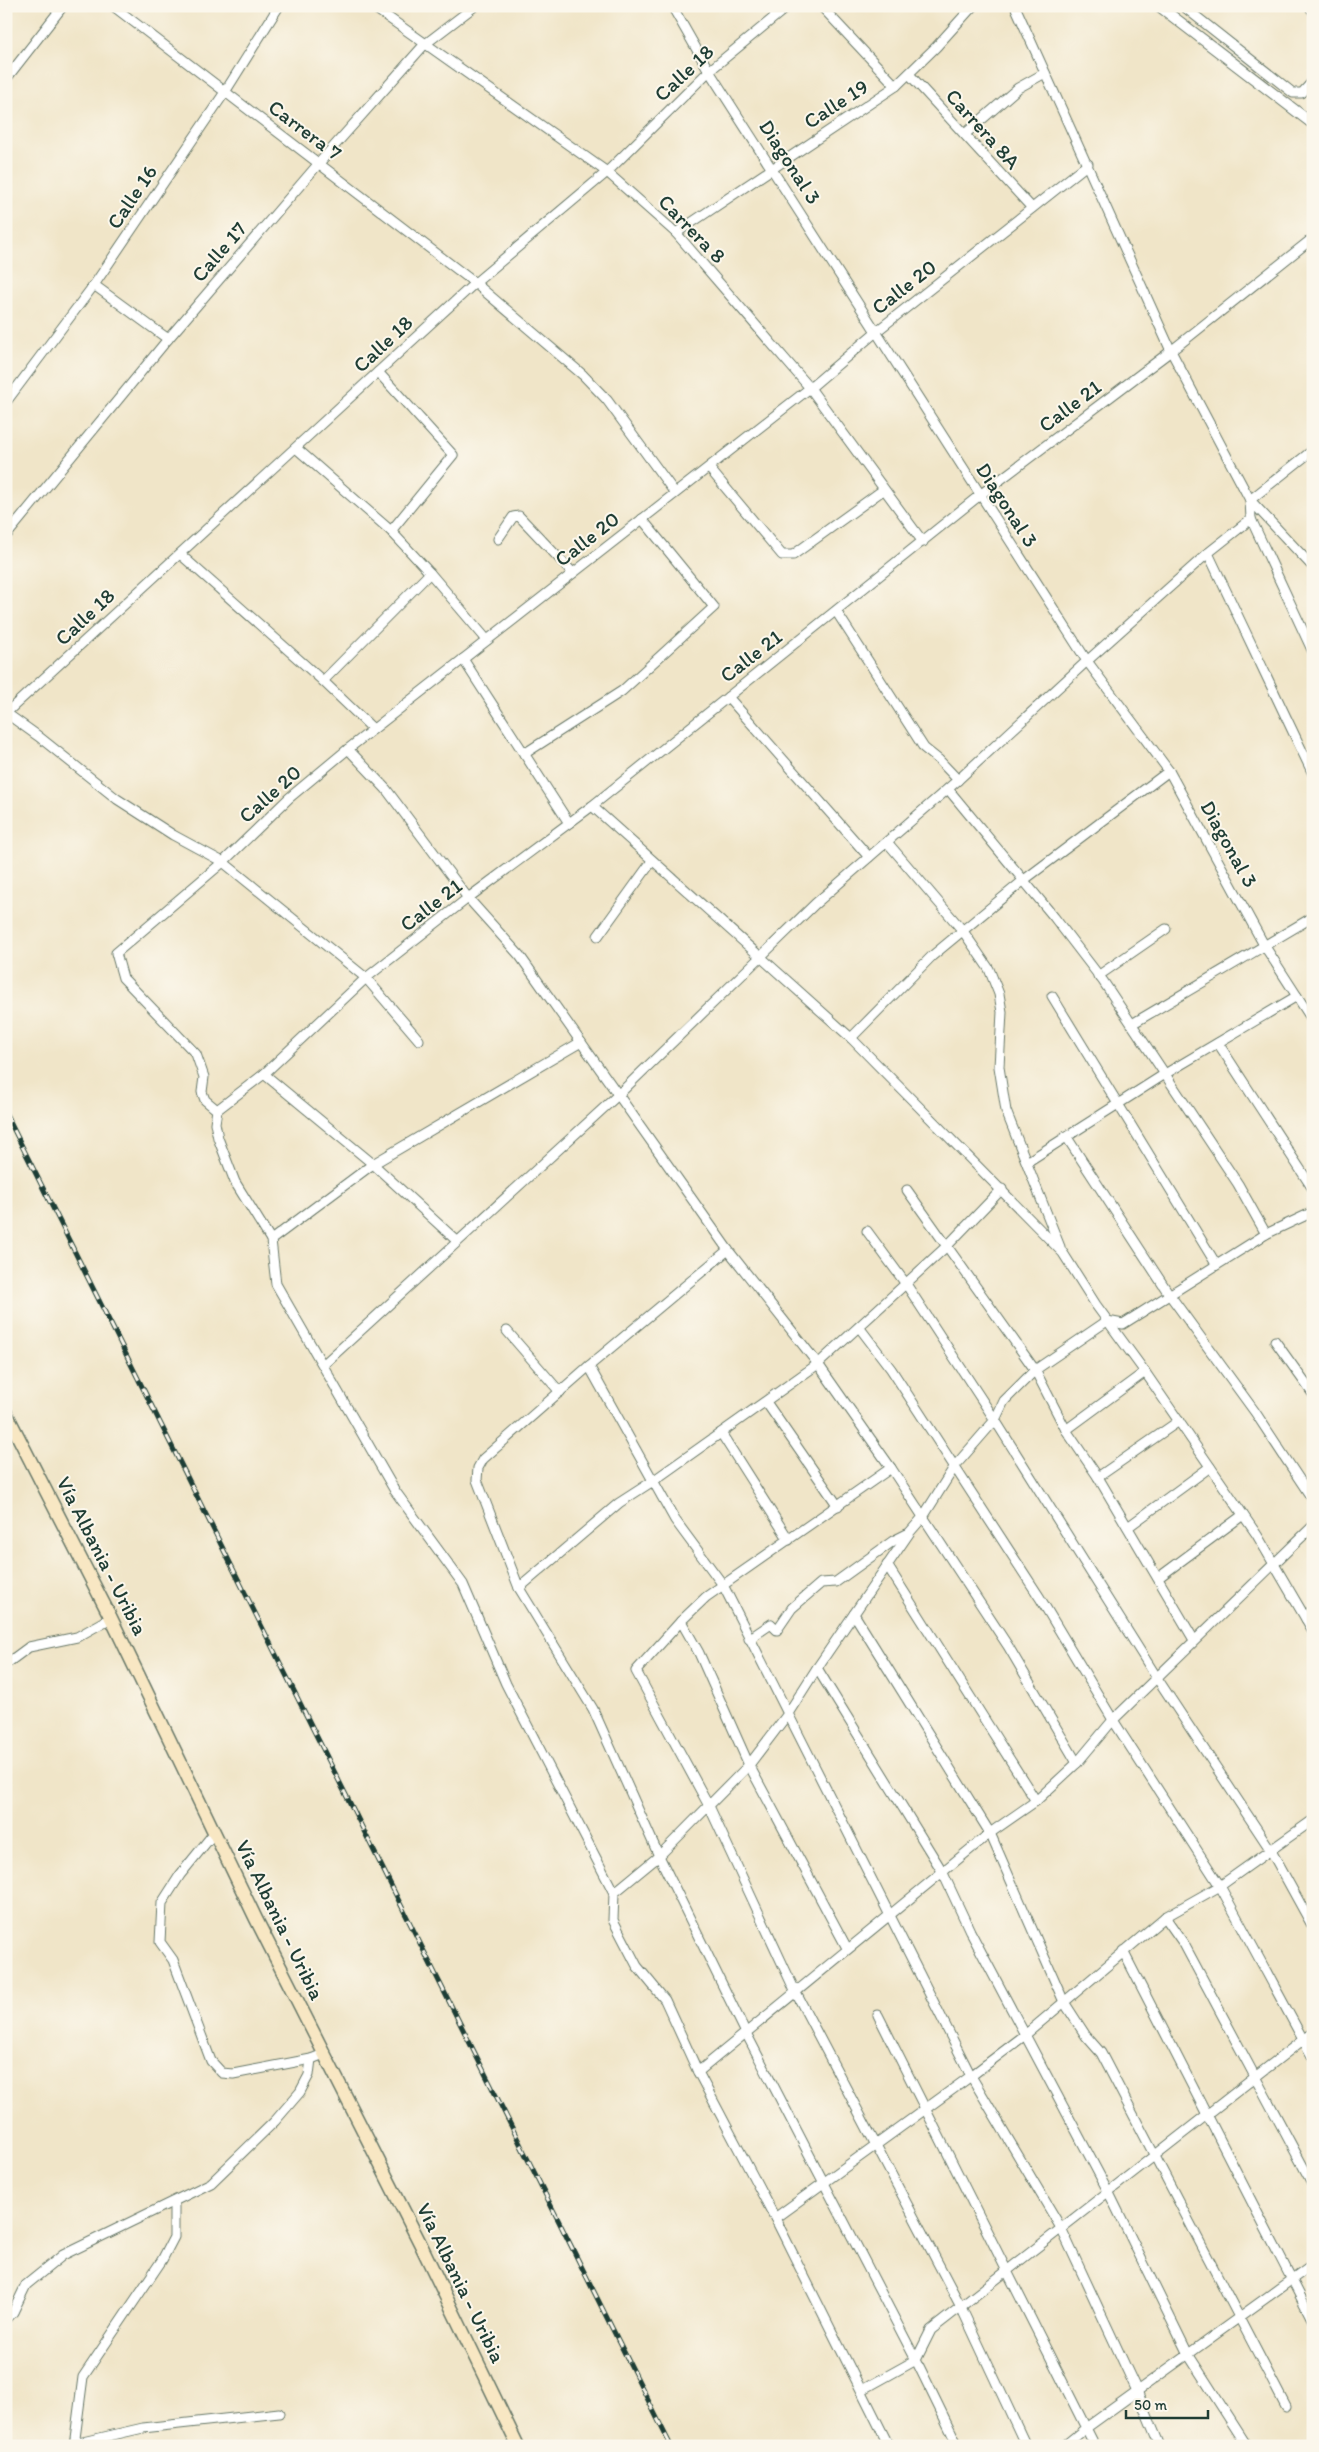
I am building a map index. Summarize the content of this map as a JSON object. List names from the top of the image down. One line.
{"streets":{"main road":["Vía Albania - Uribia"],"street":["Calle 18","Calle 19","Carrera 8A","Carrera 7","Diagonal 3","Calle 16","Carrera 8","Calle 17","Calle 20","Calle 21"]},"crossings":[["Calle 18","Carrera 7"],["Calle 18","Diagonal 3"],["Calle 18","Carrera 8"],["Calle 19","Carrera 8A"],["Calle 19","Diagonal 3"],["Calle 19","Carrera 8"],["Carrera 8A","Calle 20"],["Carrera 7","Calle 16"],["Carrera 7","Calle 17"],["Carrera 7","Calle 20"],["Diagonal 3","Calle 20"],["Diagonal 3","Calle 21"],["Carrera 8","Calle 17"],["Carrera 8","Calle 20"],["Carrera 8","Calle 21"],["Calle 20","Calle 21"]],"scale_bar":"50 m"}
